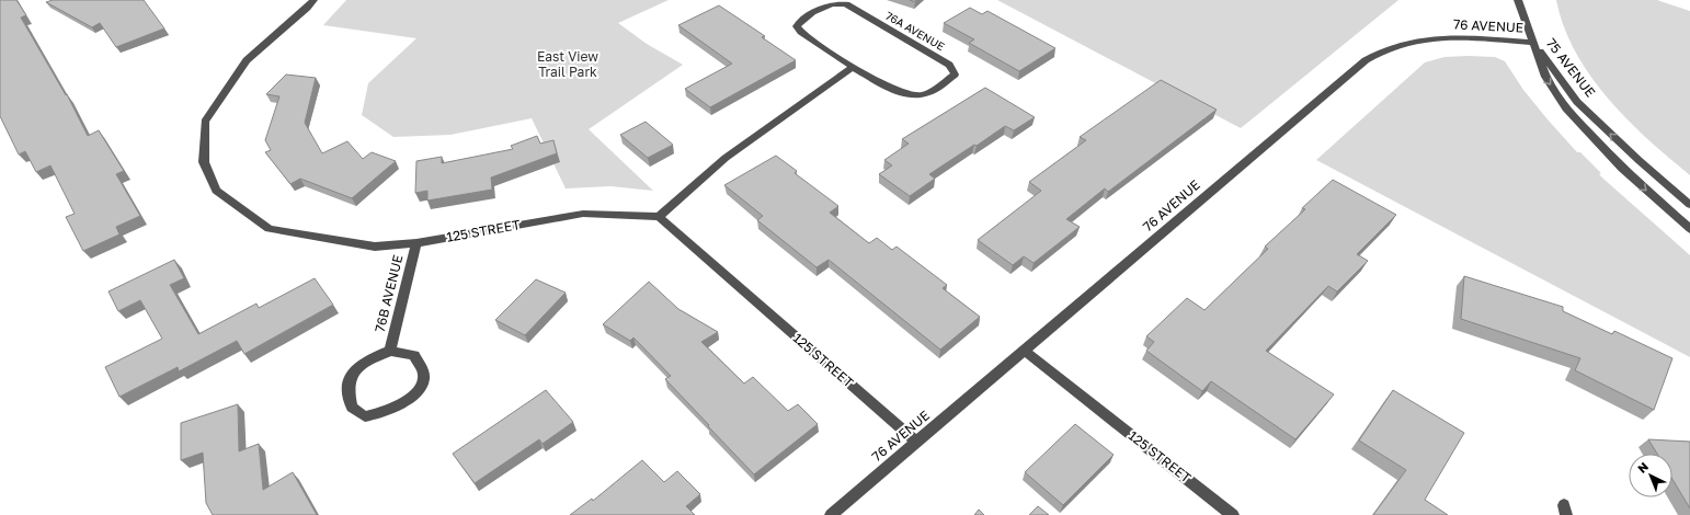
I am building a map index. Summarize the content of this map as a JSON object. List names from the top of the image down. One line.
{"streets":{"street":["76 AVENUE","76A AVENUE","75 AVENUE","125 STREET","76B AVENUE"]},"crossings":[["76 AVENUE","75 AVENUE"],["76 AVENUE","125 STREET"],["125 STREET","76B AVENUE"]],"parks":["East View Trail Park"],"north":"top left"}
